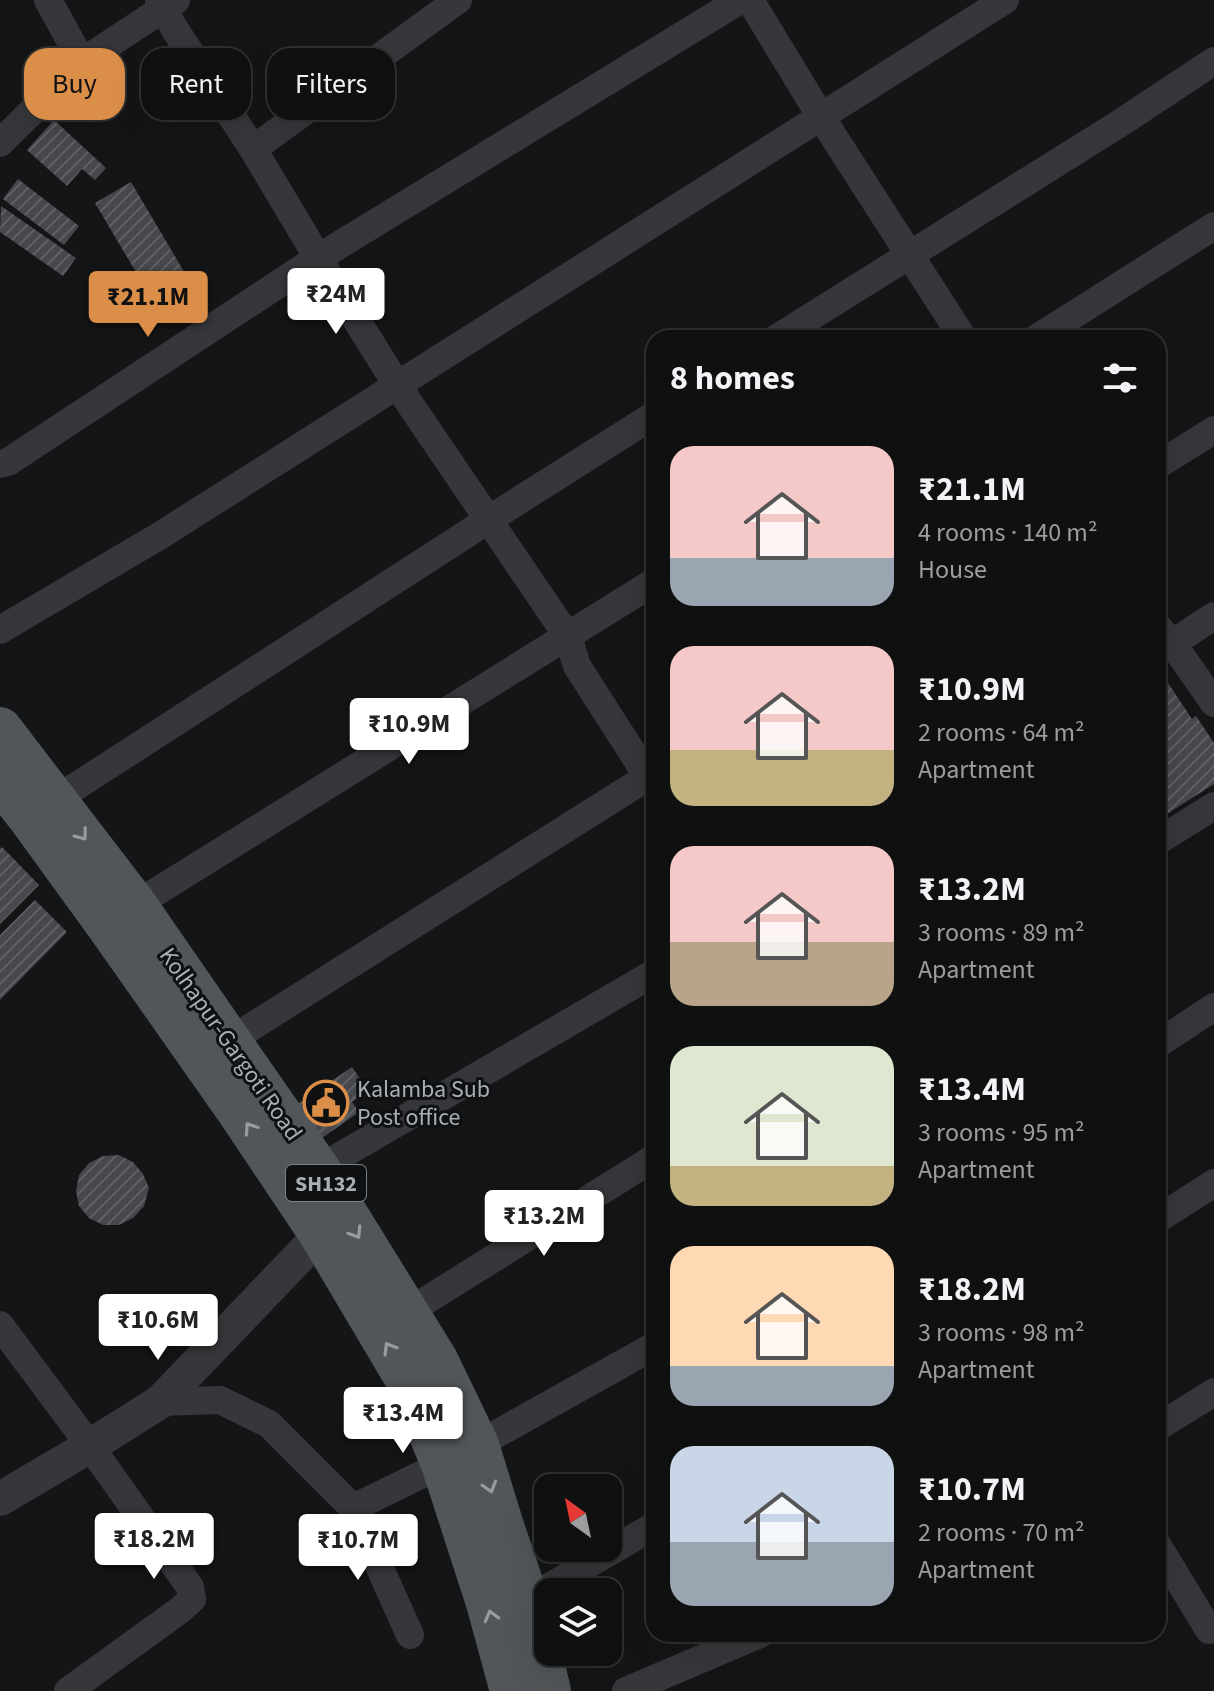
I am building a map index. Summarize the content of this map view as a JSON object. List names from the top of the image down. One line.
{"streets":{"main road":["Kolhapur-Gargoti Road","SH132"]},"places":{"public building":["Kalamba Sub Post office"]},"north":"top left","page":{"chip":["Buy","Rent","Filters"],"price":["₹24M","₹21.1M","₹10.9M","₹13.2M","₹10.6M","₹13.4M","₹18.2M","₹10.7M"],"heading":"8 homes","list":[{"name":"₹21.1M","note":"4 rooms · 140 m² · House"},{"name":"₹10.9M","note":"2 rooms · 64 m² · Apartment"},{"name":"₹13.2M","note":"3 rooms · 89 m² · Apartment"},{"name":"₹13.4M","note":"3 rooms · 95 m² · Apartment"},{"name":"₹18.2M","note":"3 rooms · 98 m² · Apartment"},{"name":"₹10.7M","note":"2 rooms · 70 m² · Apartment"}]}}
